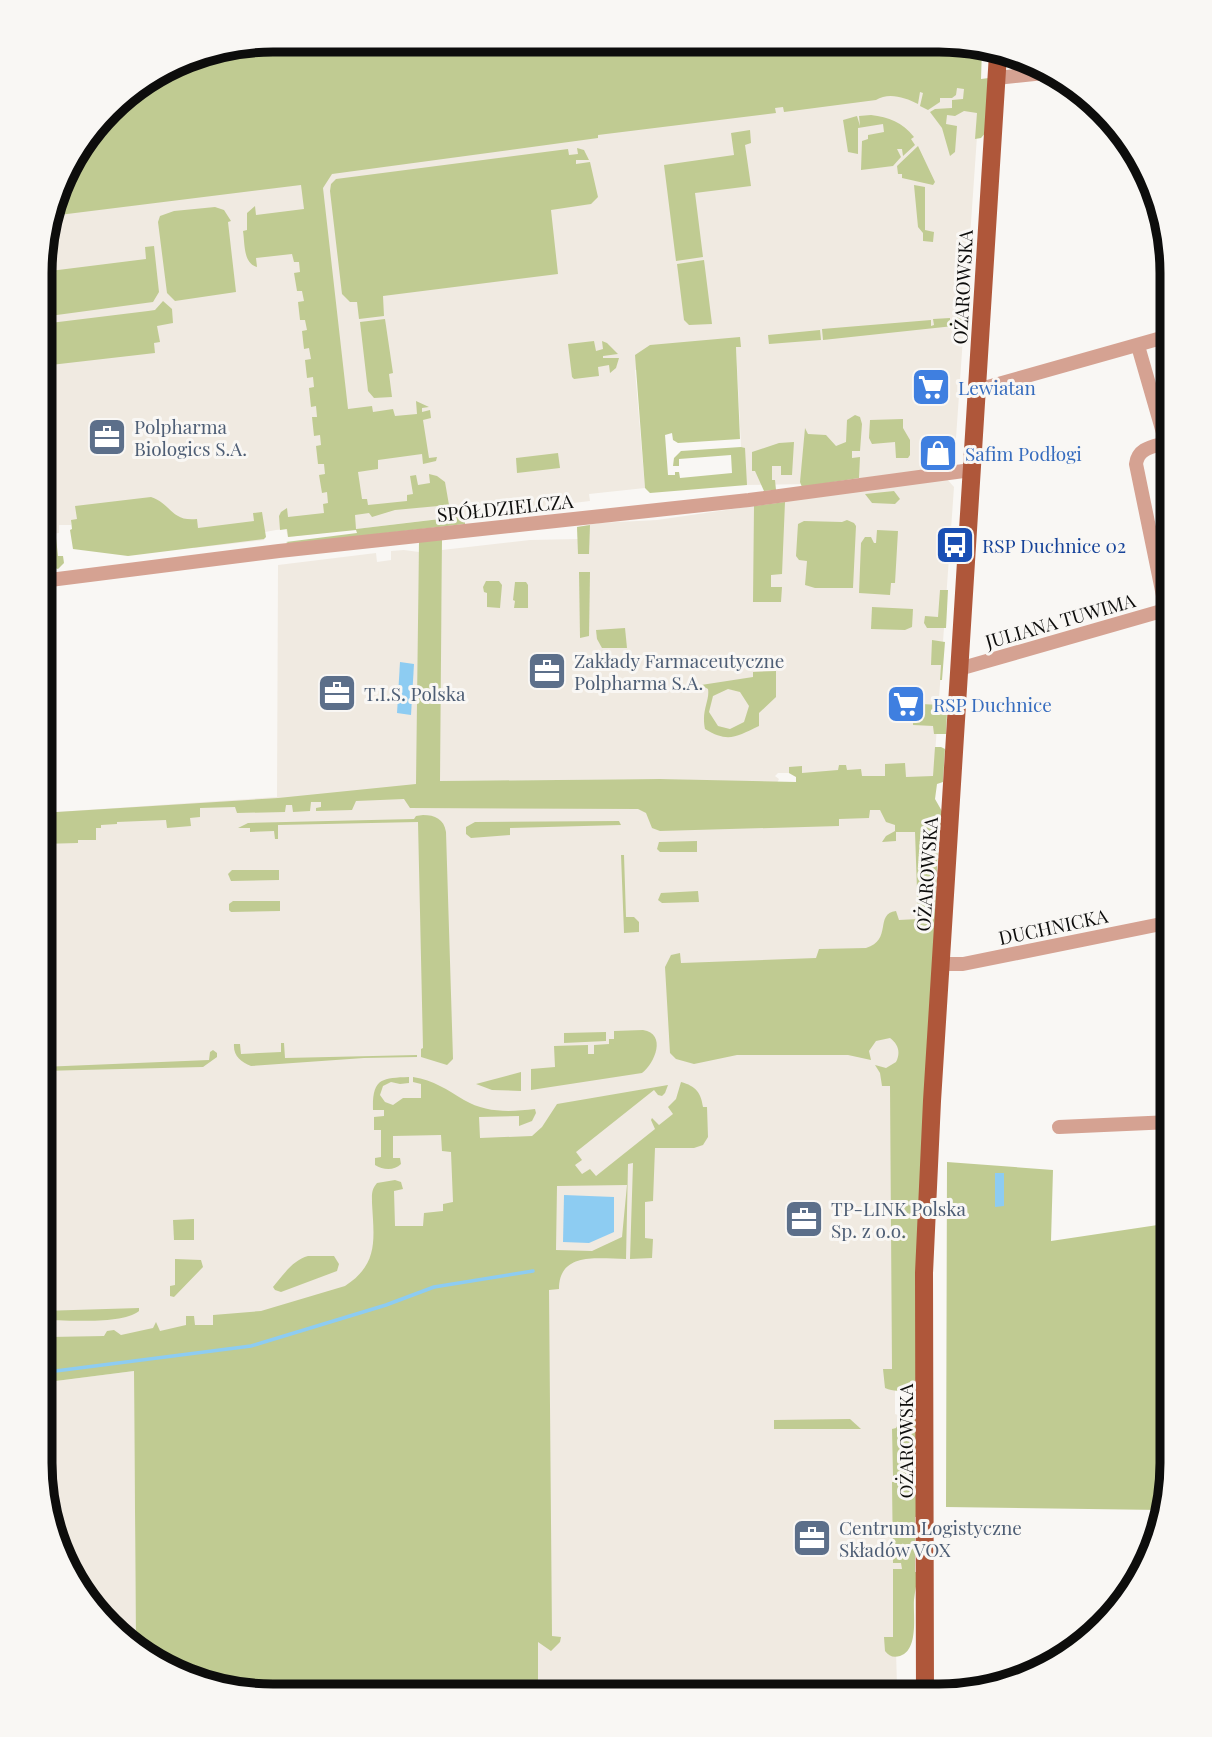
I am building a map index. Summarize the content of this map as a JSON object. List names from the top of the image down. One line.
{"streets":{"main road":["OŻAROWSKA"],"street":["SPÓŁDZIELCZA","JULIANA TUWIMA","DUCHNICKA"]},"crossings":[["OŻAROWSKA","SPÓŁDZIELCZA"],["OŻAROWSKA","JULIANA TUWIMA"],["OŻAROWSKA","DUCHNICKA"]],"places":{"supermarket":["Lewiatan","RSP Duchnice"],"office":["Polpharma Biologics S.A.","Zakłady Farmaceutyczne Polpharma S.A.","T.I.S. Polska","TP-LINK Polska Sp. z o.o.","Centrum Logistyczne Składów VOX"],"shop":["Safim Podłogi"],"bus stop":["RSP Duchnice 02"]}}
